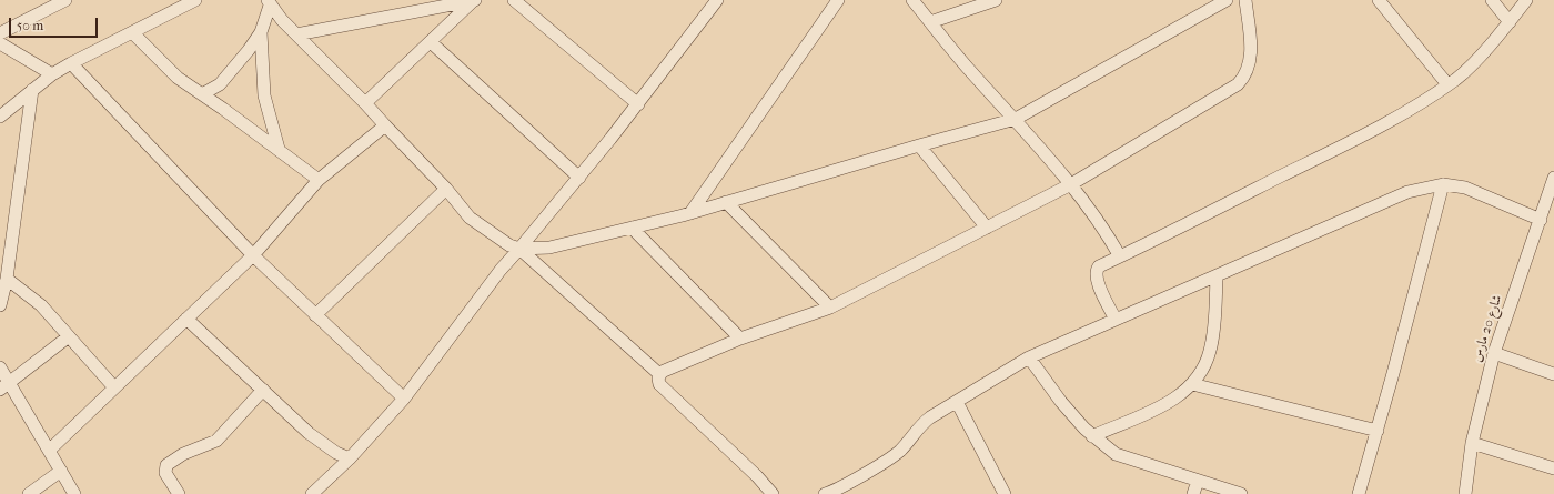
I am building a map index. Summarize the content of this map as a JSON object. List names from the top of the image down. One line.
{"streets":{"street":["شارع 20 مارس"]},"scale_bar":"50 m"}
